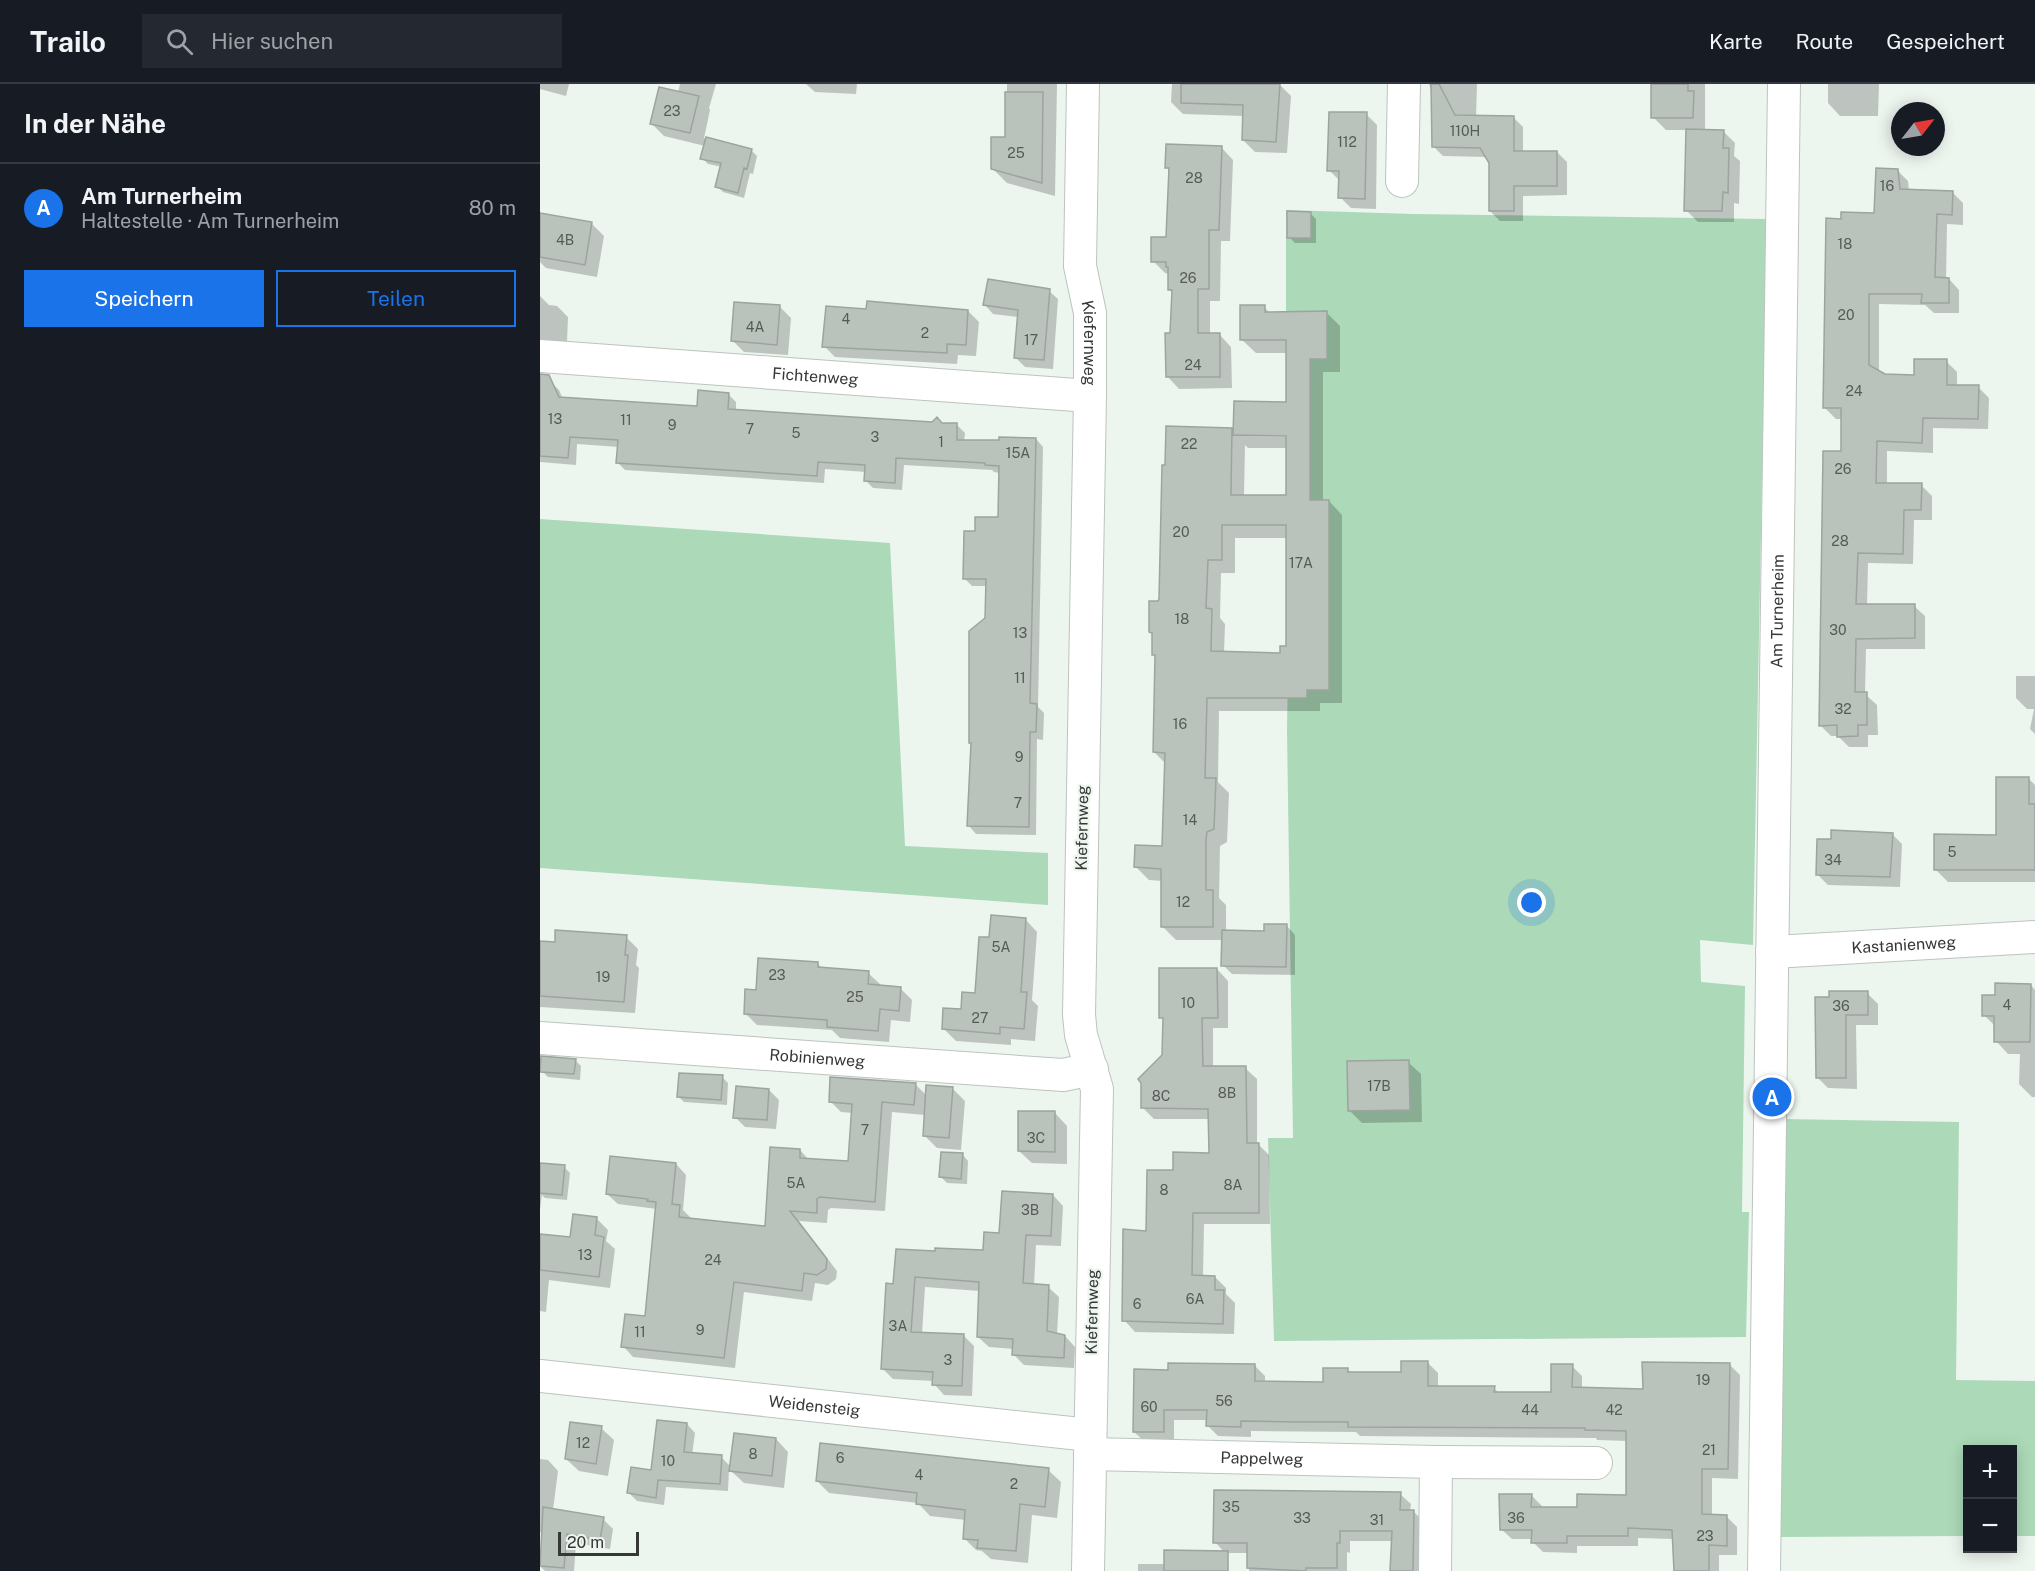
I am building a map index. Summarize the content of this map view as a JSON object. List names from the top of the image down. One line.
{"streets":{"street":["Kiefernweg","Fichtenweg","Am Turnerheim","Kastanienweg","Robinienweg","Weidensteig","Pappelweg"]},"crossings":[["Kiefernweg","Fichtenweg"],["Kiefernweg","Robinienweg"],["Kiefernweg","Weidensteig"],["Kiefernweg","Pappelweg"],["Am Turnerheim","Kastanienweg"],["Weidensteig","Pappelweg"]],"house_numbers":["23","110H","112","25","28","16","4B","18","26","20","4","4A","2","17","24","24","13","11","9","7","5","3","1","22","15A","26","20","28","17A","18","30","13","11","32","16","9","7","14","5","34","12","5A","23","19","25","10","4","36","27","17B","8B","8C","7","3C","5A","8A","8","3B","13","24","6A","6","3A","9","11","3","19","56","60","44","42","12","21","8","6","10","4","2","35","33","36","31","23"],"scale_bar":"20 m","north":"top right","page":{"header":"Trailo","search":"Hier suchen","nav":["Karte","Route","Gespeichert"],"heading":"In der Nähe","list":[{"mark":"A","name":"Am Turnerheim","note":"Haltestelle · Am Turnerheim","value":"80 m"}],"buttons":["Speichern","Teilen"],"pins":"A","map_buttons":["+","−"],"scale":"20 m"}}
